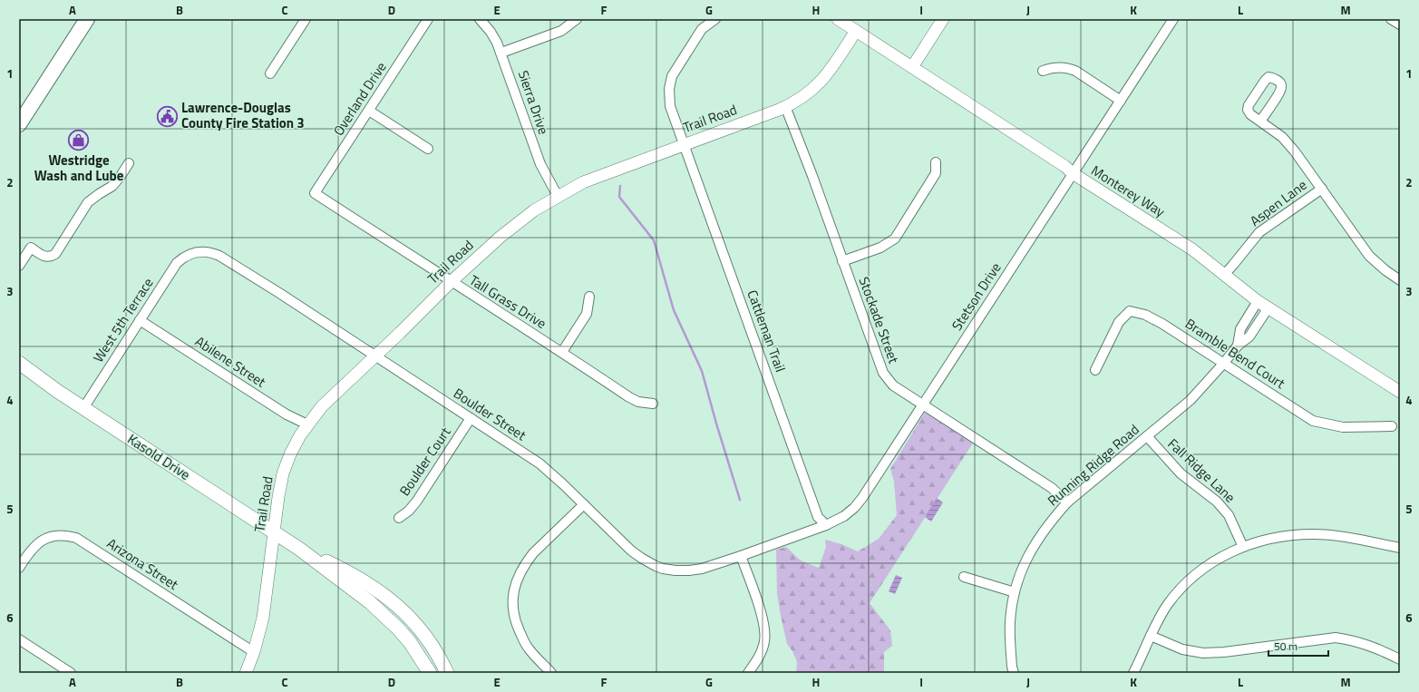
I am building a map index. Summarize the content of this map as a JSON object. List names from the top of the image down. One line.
{"streets":{"main road":["Kasold Drive"],"street":["Overland Drive","Sierra Drive","Trail Road","Monterey Way","Aspen Lane","Stetson Drive","Tall Grass Drive","West 5th Terrace","Stockade Street","Cattleman Trail","Bramble Bend Court","Abilene Street","Boulder Street","Boulder Court","Running Ridge Road","Fall Ridge Lane","Arizona Street"]},"crossings":[["Overland Drive","Tall Grass Drive"],["Sierra Drive","Trail Road"],["Trail Road","Monterey Way"],["Trail Road","Tall Grass Drive"],["Trail Road","Stockade Street"],["Trail Road","Cattleman Trail"],["Trail Road","Abilene Street"],["Trail Road","Boulder Street"],["Trail Road","Kasold Drive"],["Trail Road","Arizona Street"],["Monterey Way","Aspen Lane"],["Monterey Way","Stetson Drive"],["Monterey Way","Running Ridge Road"],["Stetson Drive","Stockade Street"],["Stetson Drive","Cattleman Trail"],["Stetson Drive","Boulder Street"],["West 5th Terrace","Abilene Street"],["West 5th Terrace","Boulder Street"],["West 5th Terrace","Kasold Drive"],["Stockade Street","Running Ridge Road"],["Bramble Bend Court","Running Ridge Road"],["Boulder Street","Boulder Court"],["Running Ridge Road","Fall Ridge Lane"]],"places":{"public building":["Lawrence-Douglas County Fire Station 3"],"shop":["Westridge Wash and Lube"]},"scale_bar":"50 m","grid":{"columns":["A","B","C","D","E","F","G","H","I","J","K","L","M"],"rows":["1","2","3","4","5","6"]}}
